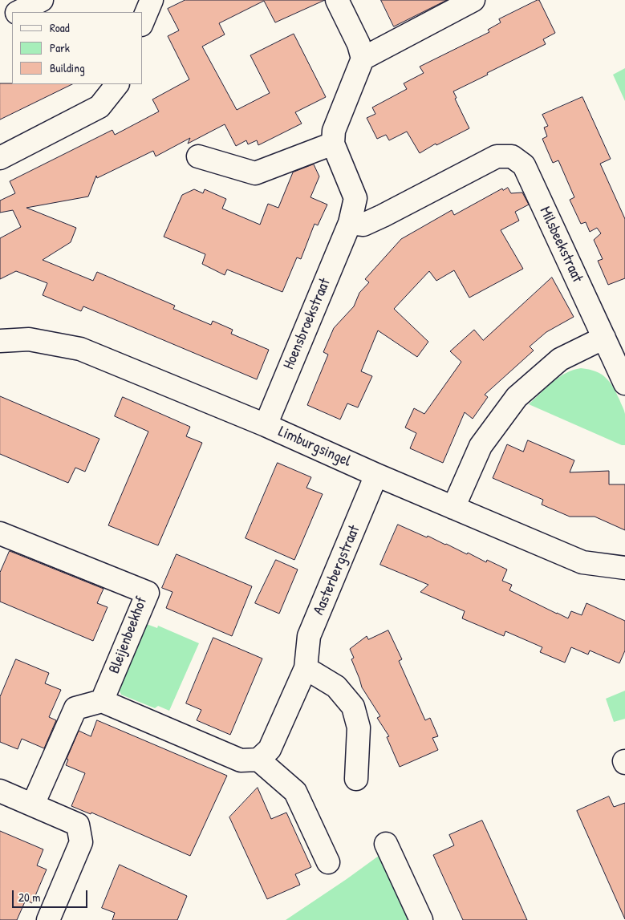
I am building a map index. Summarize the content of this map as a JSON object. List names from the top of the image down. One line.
{"streets":{"street":["Milsbeekstraat","Hoensbroekstraat","Limburgsingel","Aasterbergstraat","Bleijenbeekhof"]},"crossings":[["Milsbeekstraat","Hoensbroekstraat"],["Hoensbroekstraat","Limburgsingel"],["Limburgsingel","Aasterbergstraat"]],"legend":["Road","Park","Building"],"scale_bar":"20 m"}
